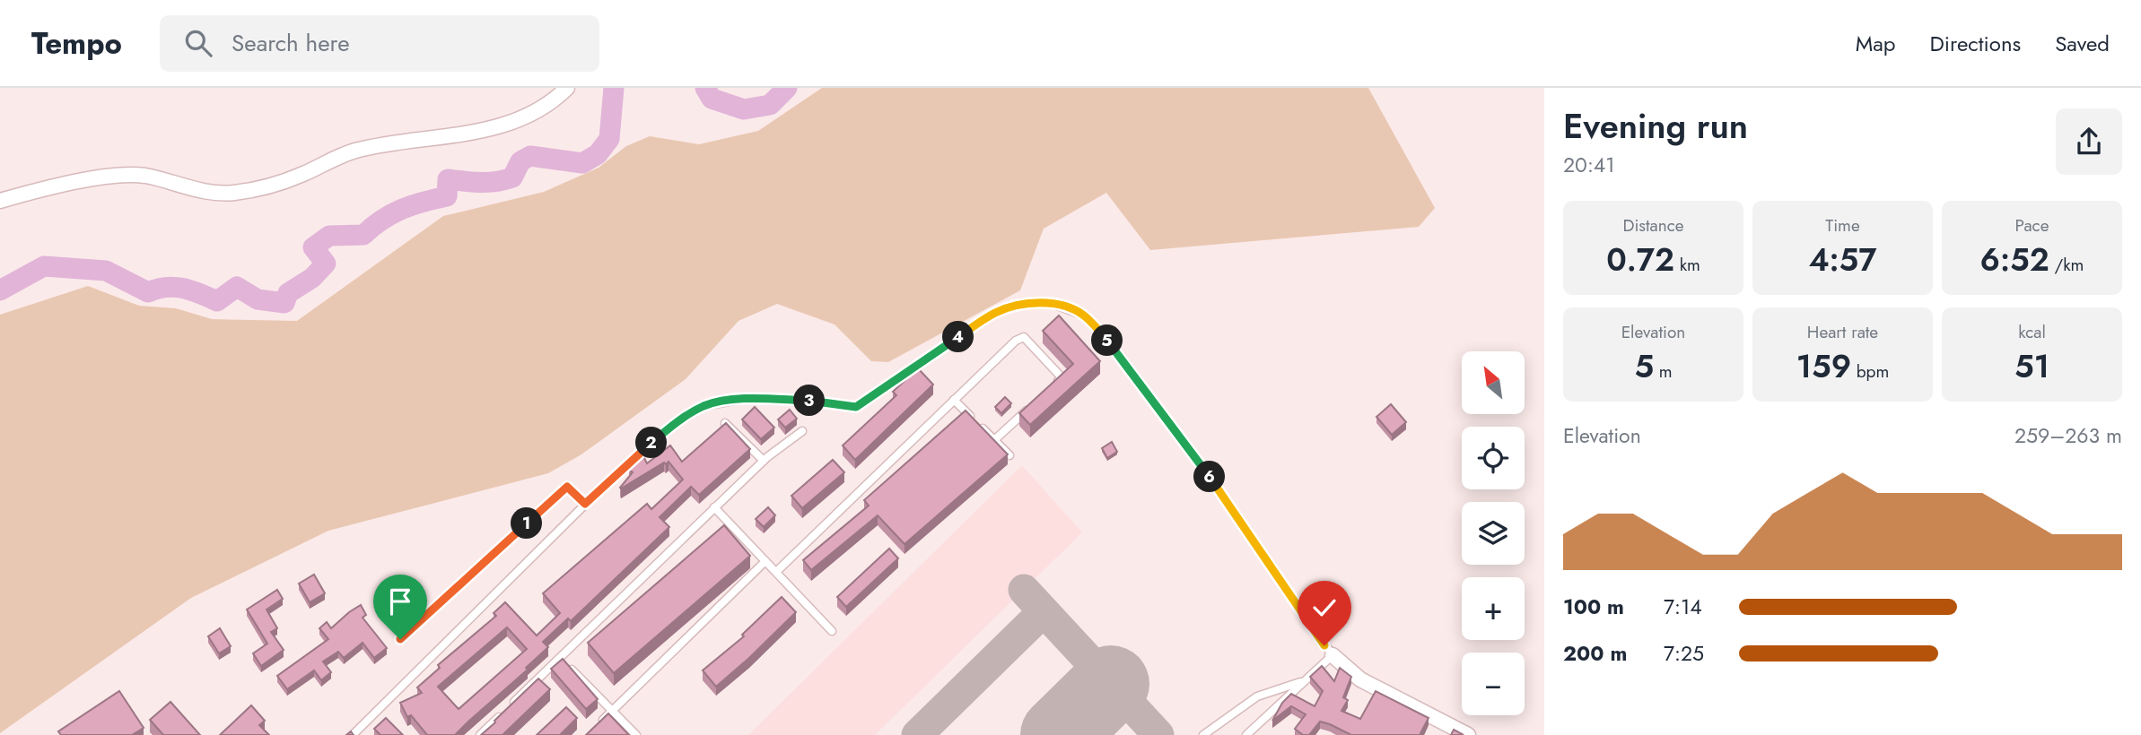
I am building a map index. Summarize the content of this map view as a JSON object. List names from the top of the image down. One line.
{"north":"top left","page":{"header":"Tempo","search":"Search here","nav":["Map","Directions","Saved"],"heading":["Evening run","20:41"],"stats":[["Distance","0.72 km"],["Time","4:57"],["Pace","6:52 /km"],["Elevation","5 m"],["Heart rate","159 bpm"],["kcal","51"]],"pins":["4","5","3","2","6","1"],"map_buttons":["+","−"],"chart":["Elevation","259–263 m"],"list":[{"name":"100 m","note":"7:14"},{"name":"200 m","note":"7:25"}]}}
